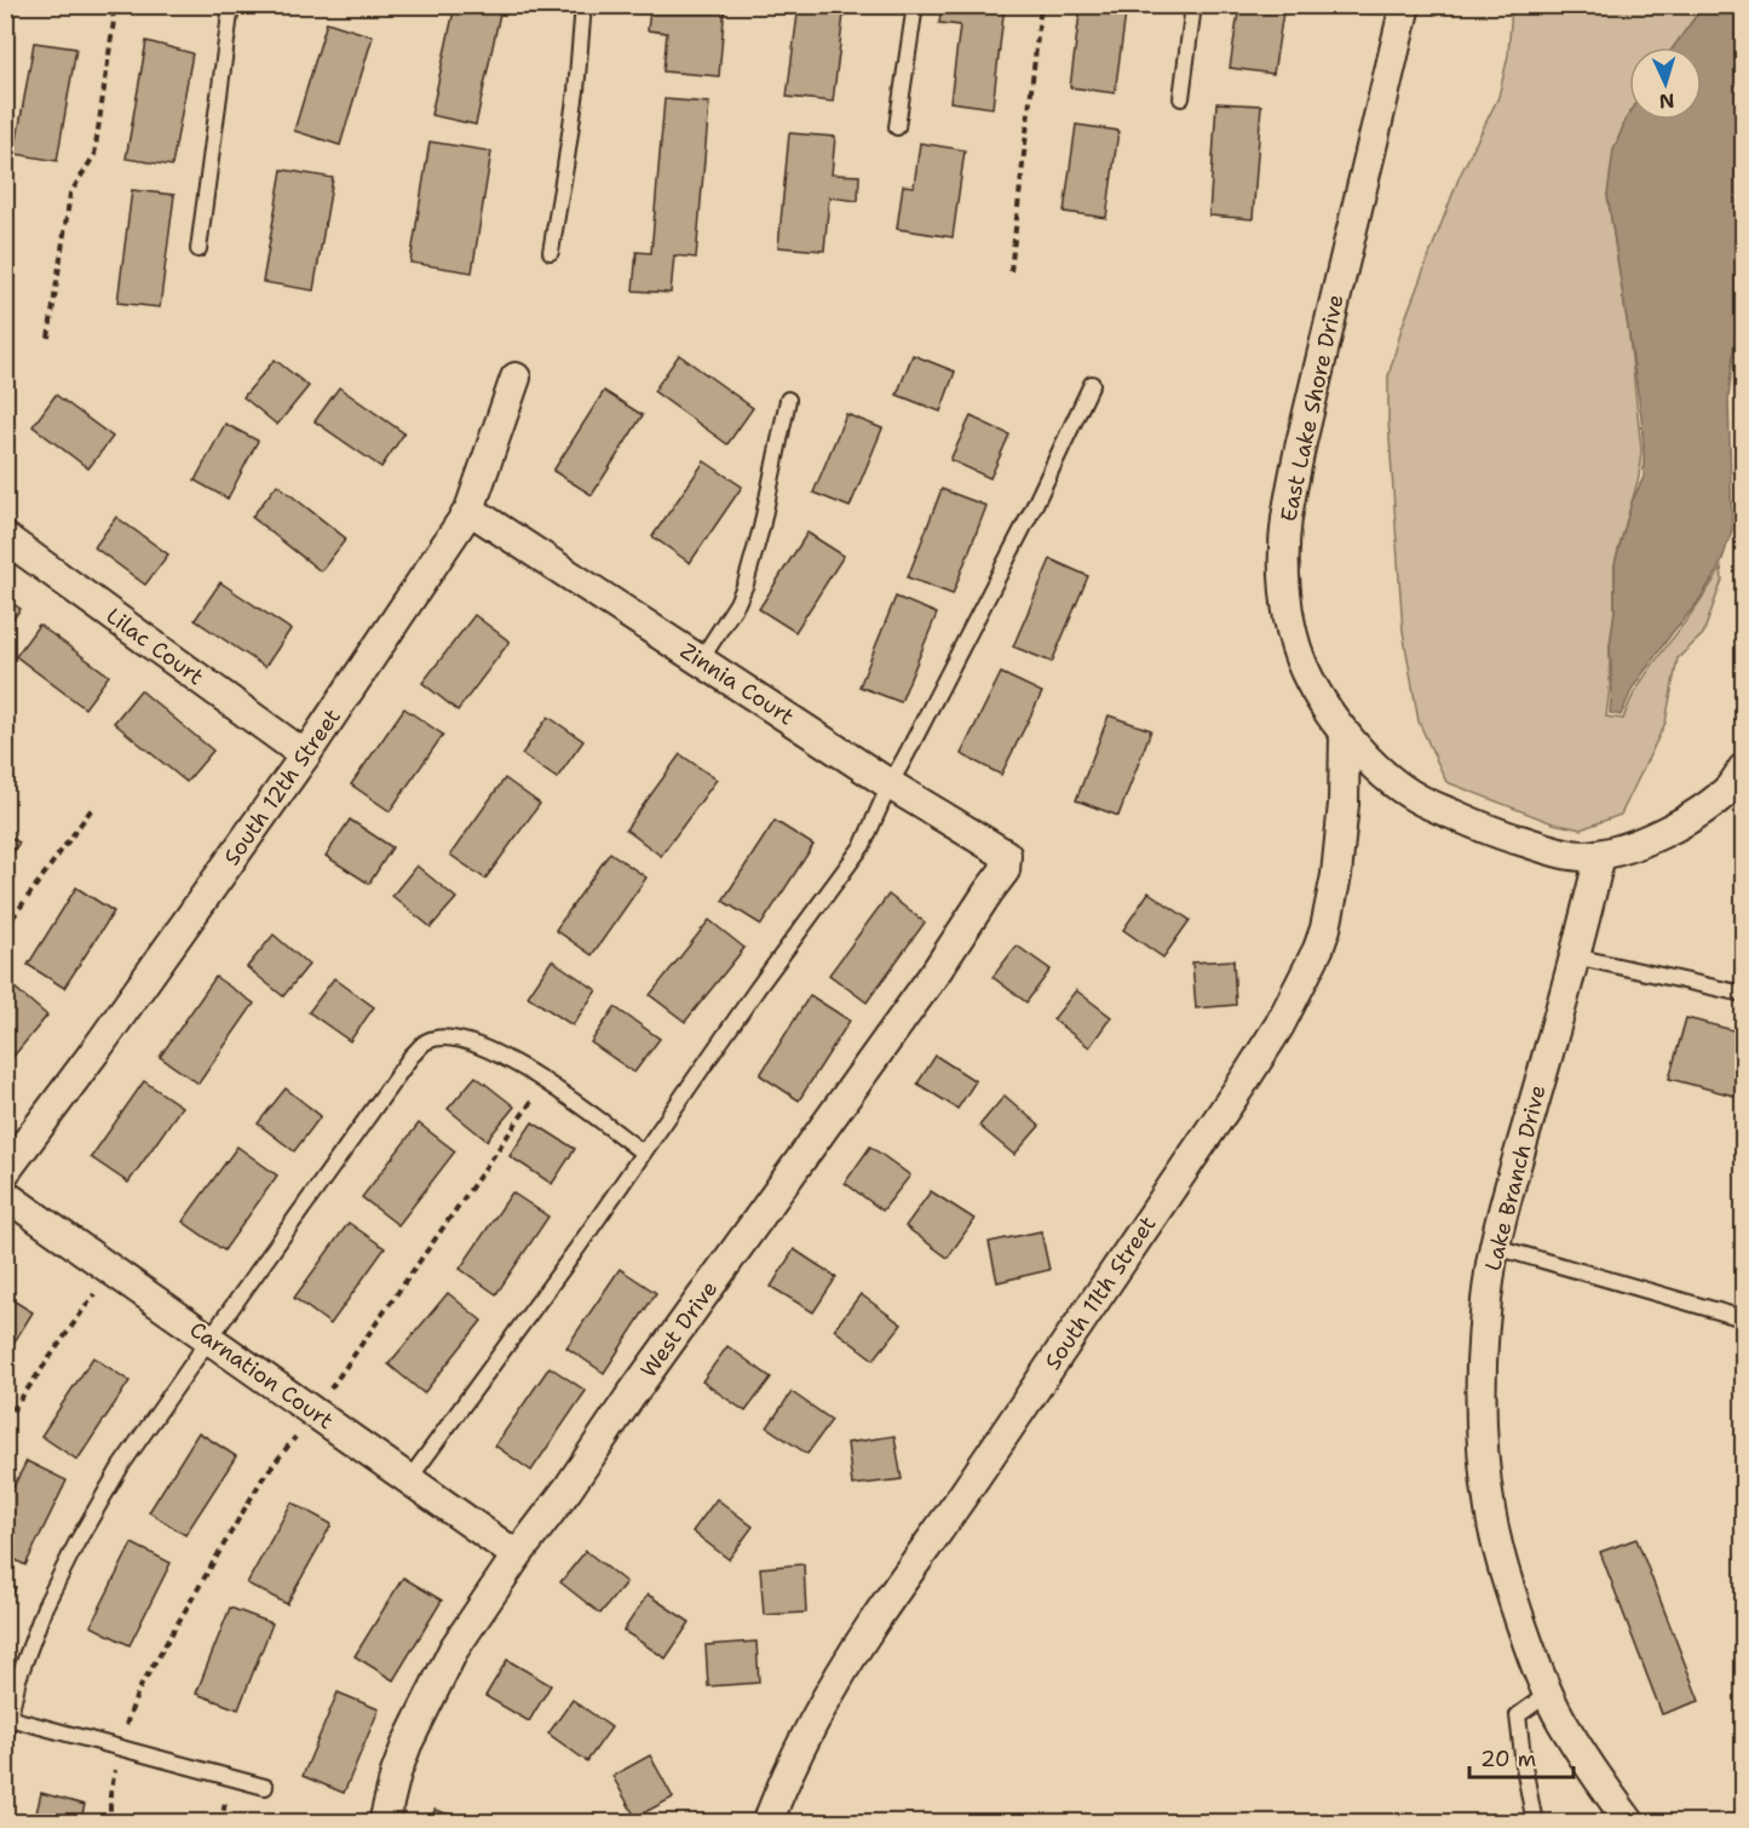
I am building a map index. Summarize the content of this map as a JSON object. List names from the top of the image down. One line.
{"streets":{"street":["East Lake Shore Drive","Lilac Court","Zinnia Court","South 12th Street","Lake Branch Drive","South 11th Street","West Drive","Carnation Court"]},"crossings":[["East Lake Shore Drive","Lake Branch Drive"],["East Lake Shore Drive","South 11th Street"],["Lilac Court","South 12th Street"],["Zinnia Court","South 12th Street"],["Zinnia Court","West Drive"],["West Drive","Carnation Court"]],"scale_bar":"20 m","north":"bottom"}
